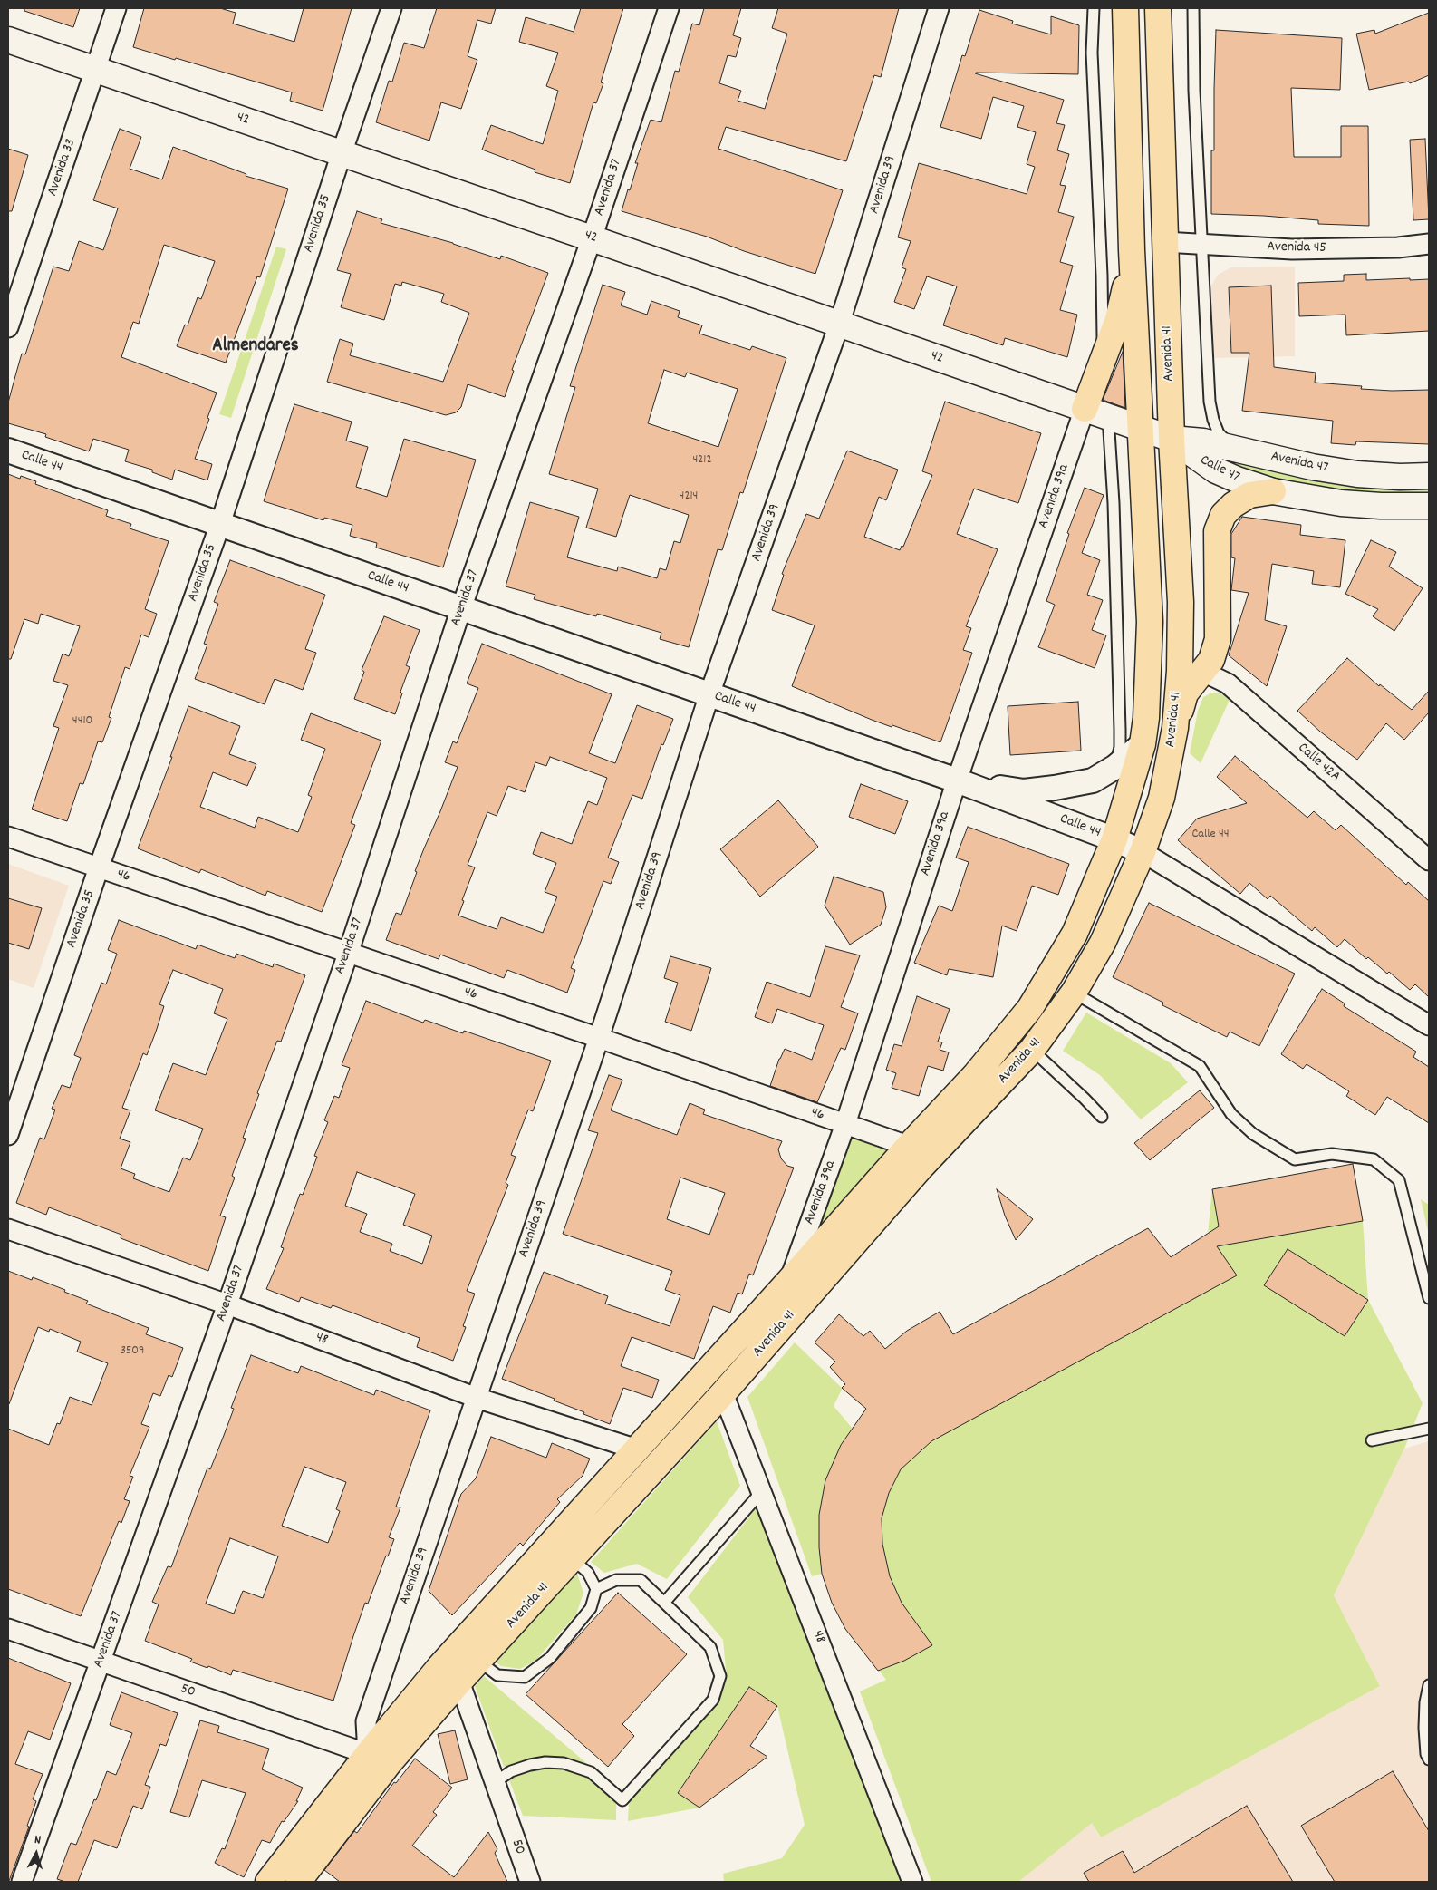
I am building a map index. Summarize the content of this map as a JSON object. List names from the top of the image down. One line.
{"streets":{"main road":["42","Avenida 41","Avenida 47","Calle 47"],"street":["Avenida 33","Avenida 39","Avenida 37","Avenida 35","Avenida 45","Calle 44","Avenida 39a","Calle 42A","46","48","50"]},"crossings":[["42","Avenida 33"],["42","Avenida 39"],["42","Avenida 37"],["42","Avenida 35"],["42","Avenida 41"],["42","Avenida 47"],["42","Calle 47"],["42","Avenida 39a"],["Avenida 39","Avenida 41"],["Avenida 39","Calle 44"],["Avenida 39","46"],["Avenida 39","48"],["Avenida 39","50"],["Avenida 37","Calle 44"],["Avenida 37","46"],["Avenida 37","48"],["Avenida 37","50"],["Avenida 35","Calle 44"],["Avenida 35","46"],["Avenida 45","Avenida 41"],["Avenida 41","Calle 44"],["Avenida 41","Avenida 47"],["Avenida 41","Calle 47"],["Avenida 41","Avenida 39a"],["Avenida 41","46"],["Avenida 41","48"],["Avenida 41","50"],["Calle 44","Avenida 39a"],["Avenida 47","Calle 47"],["Avenida 39a","46"]],"districts":["Almendares"],"house_numbers":["4212","4214","4410","Calle 44","3509"],"north":"top"}
